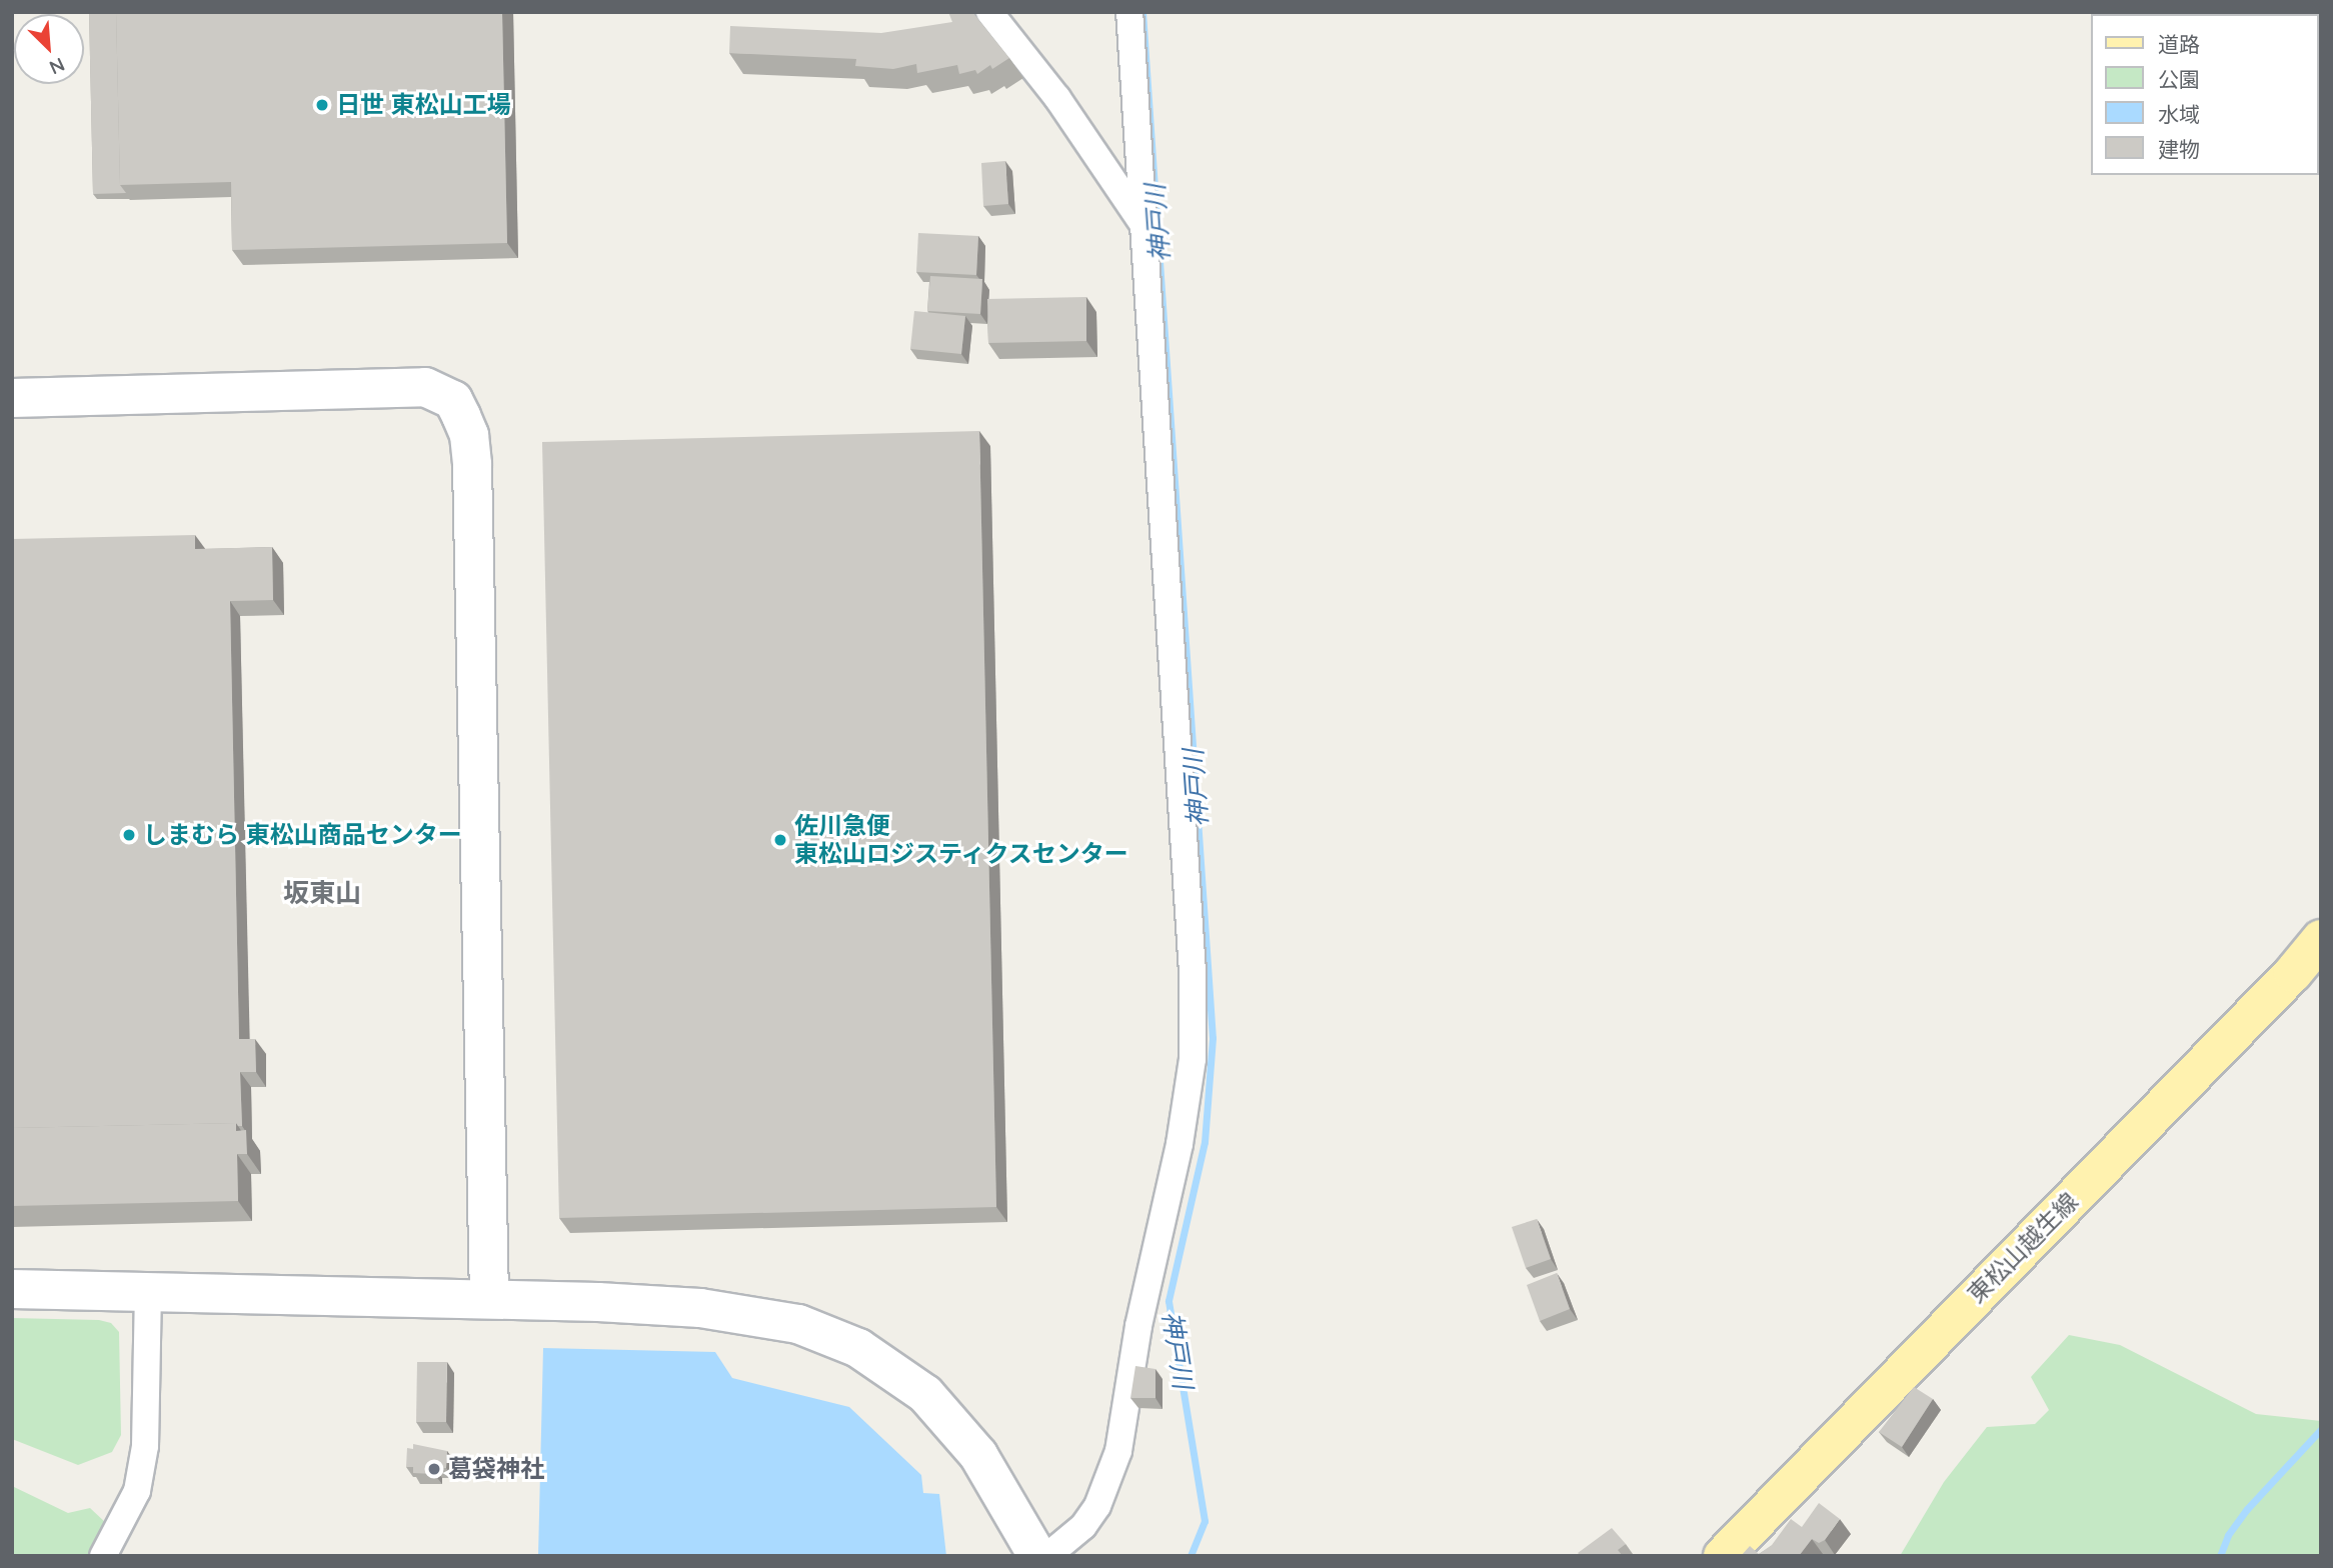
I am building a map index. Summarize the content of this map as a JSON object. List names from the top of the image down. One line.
{"streets":{"main road":["東松山越生線"]},"districts":["坂東山"],"water":["神戸川"],"places":["日世 東松山工場","しまむら 東松山商品センター","佐川急便 東松山ロジスティクスセンター","葛袋神社"],"legend":["道路","公園","水域","建物"],"north":"bottom right"}
